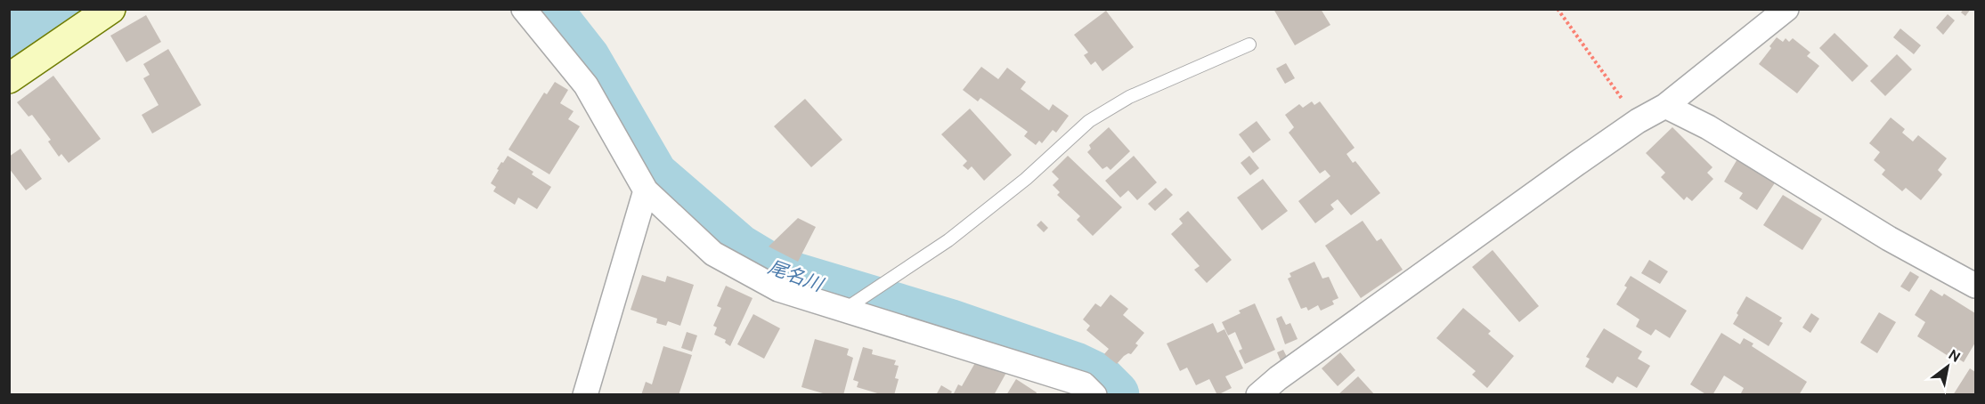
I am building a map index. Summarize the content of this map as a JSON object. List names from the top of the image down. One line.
{"water":["尾名川"],"north":"top right"}
